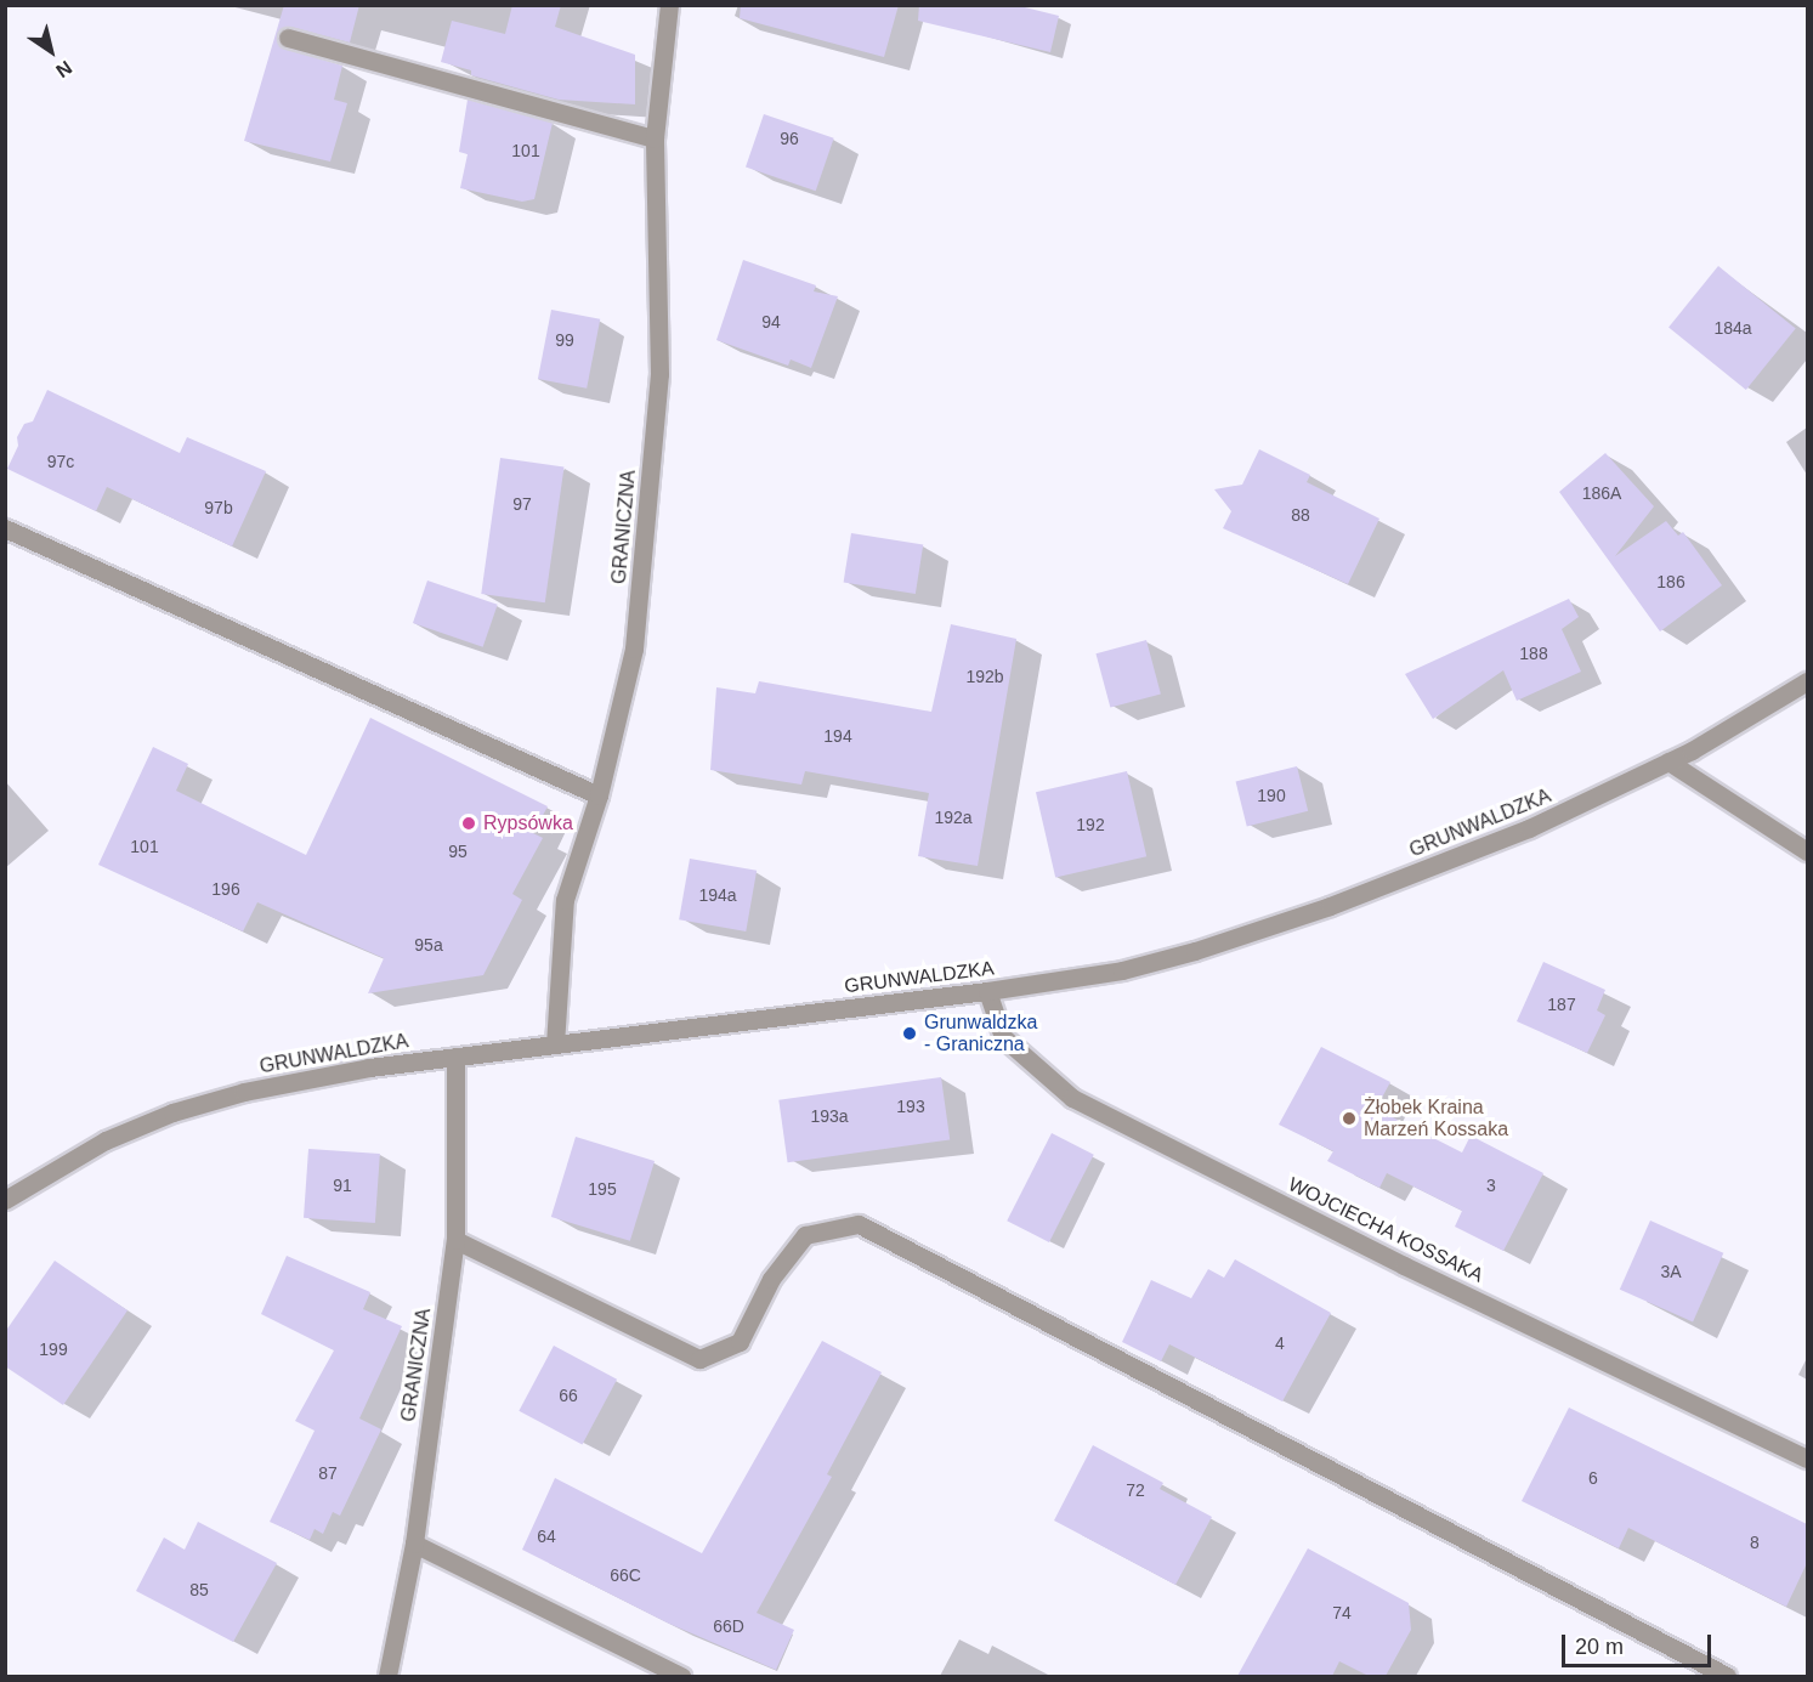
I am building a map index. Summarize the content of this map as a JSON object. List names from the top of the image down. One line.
{"streets":{"street":["GRANICZNA","GRUNWALDZKA","WOJCIECHA KOSSAKA"]},"crossings":[["GRANICZNA","GRUNWALDZKA"],["GRUNWALDZKA","WOJCIECHA KOSSAKA"]],"places":["Rypsówka","Grunwaldzka - Graniczna","Żłobek Kraina Marzeń Kossaka"],"house_numbers":["96","101","94","184a","99","97c","186A","97","97b","88","186","188","192b","194","190","192a","192","101","95","196","194a","95a","187","193","193a","91","3","195","3A","4","199","66","87","6","72","64","8","66C","85","74","66D"],"scale_bar":"20 m","north":"bottom right"}
